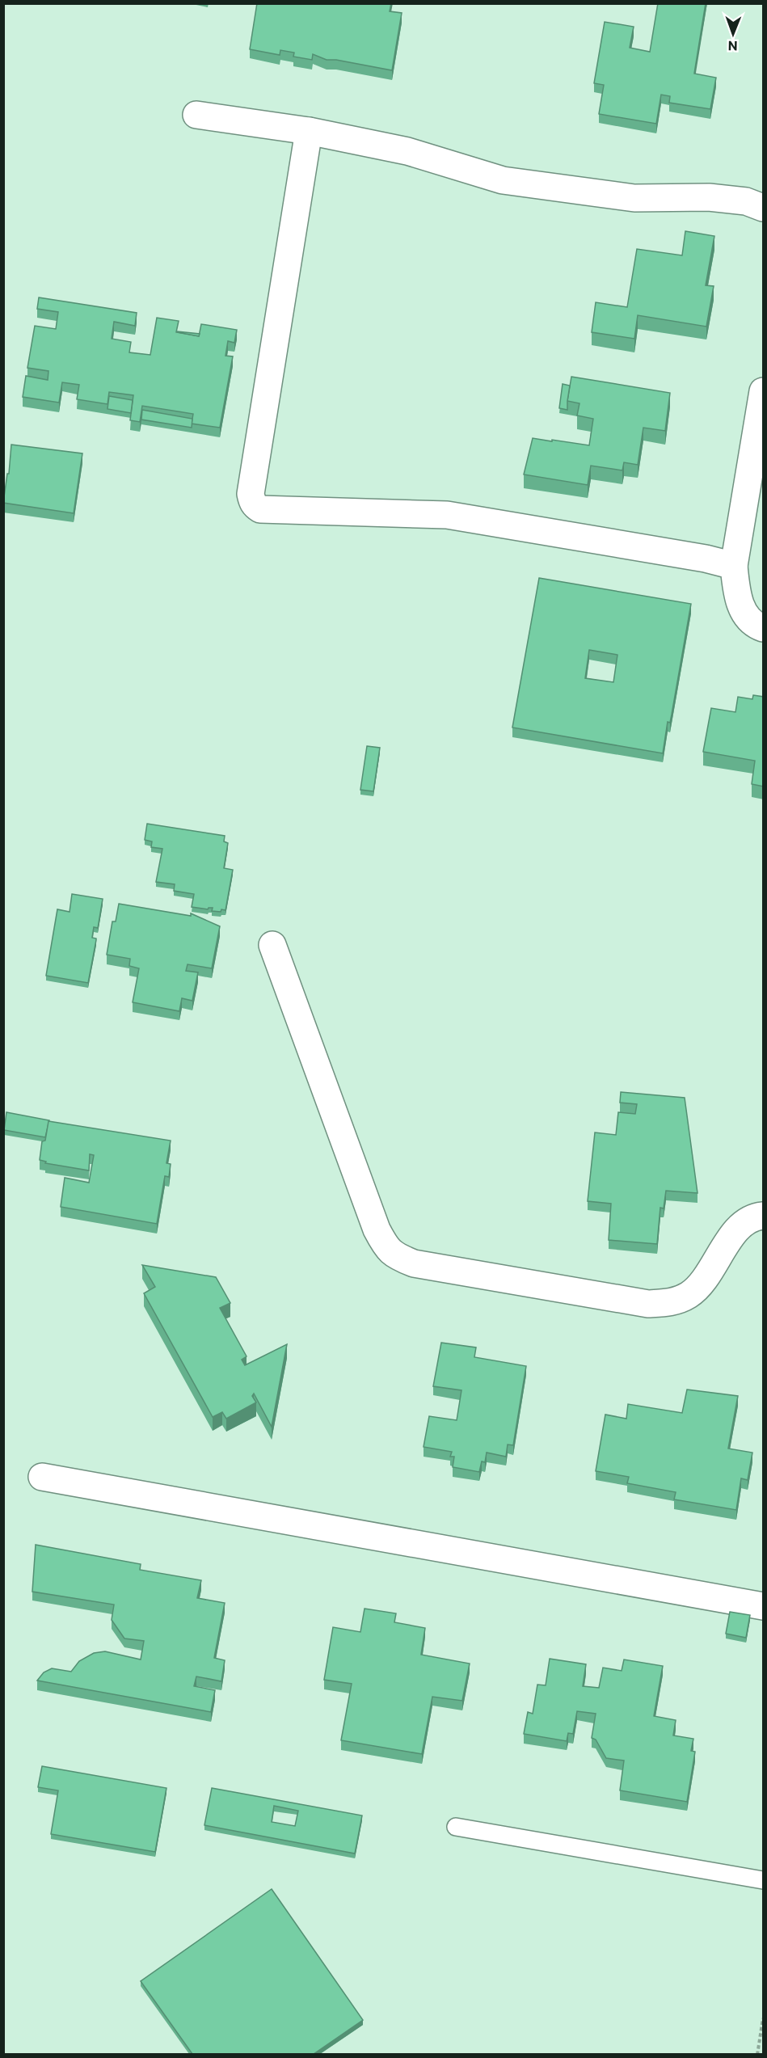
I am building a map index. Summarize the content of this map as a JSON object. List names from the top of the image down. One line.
{"north":"bottom"}
